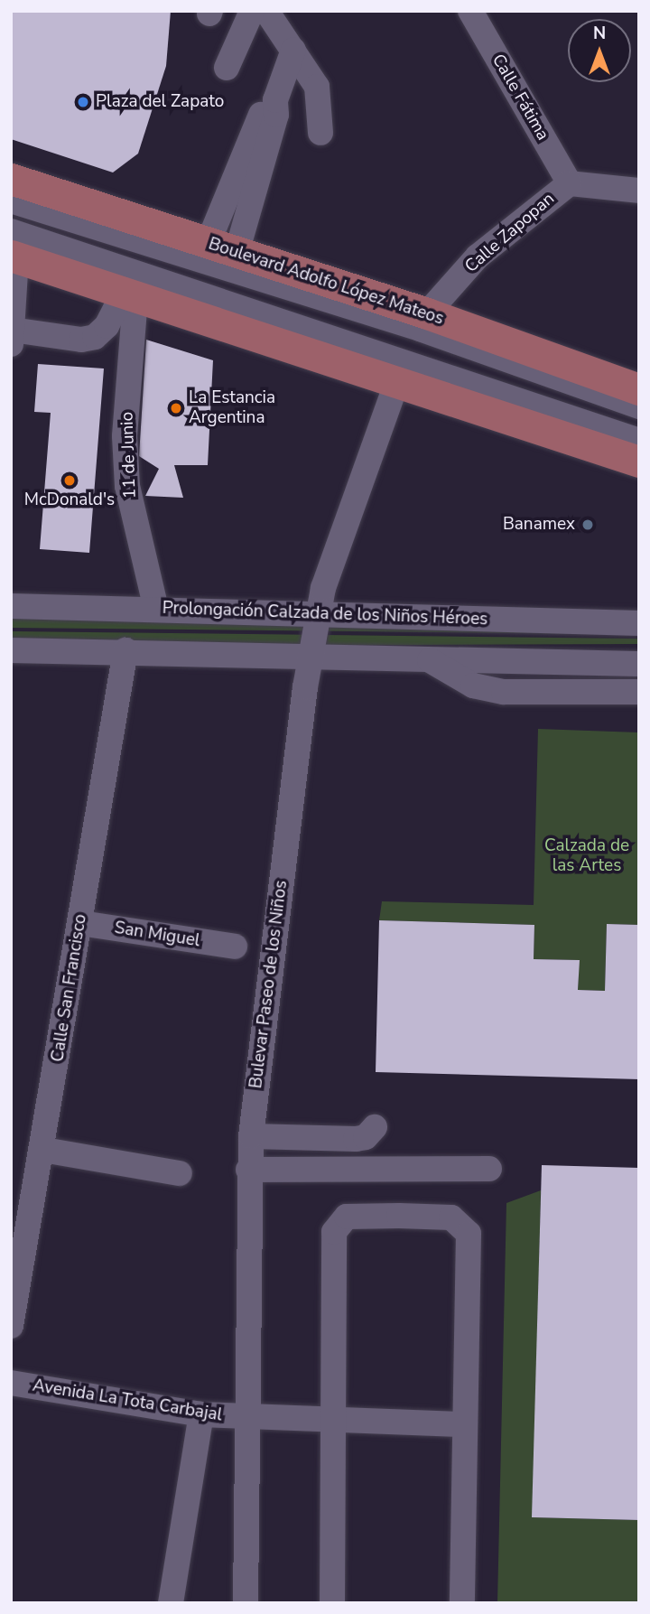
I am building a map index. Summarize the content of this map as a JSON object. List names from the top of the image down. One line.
{"streets":{"main road":["Boulevard Adolfo López Mateos"],"street":["Calle Fátima","Calle Zapopan","11 de Junio","Prolongación Calzada de los Niños Héroes","San Miguel","Bulevar Paseo de los Niños","Calle San Francisco","Avenida La Tota Carbajal"]},"crossings":[["Calle Fátima","Calle Zapopan"],["Calle Zapopan","Boulevard Adolfo López Mateos"],["11 de Junio","Prolongación Calzada de los Niños Héroes"],["Prolongación Calzada de los Niños Héroes","Bulevar Paseo de los Niños"],["San Miguel","Calle San Francisco"],["Bulevar Paseo de los Niños","Avenida La Tota Carbajal"]],"parks":["Calzada de las Artes"],"places":["Plaza del Zapato","La Estancia Argentina","McDonald's","Banamex"],"north":"top"}
